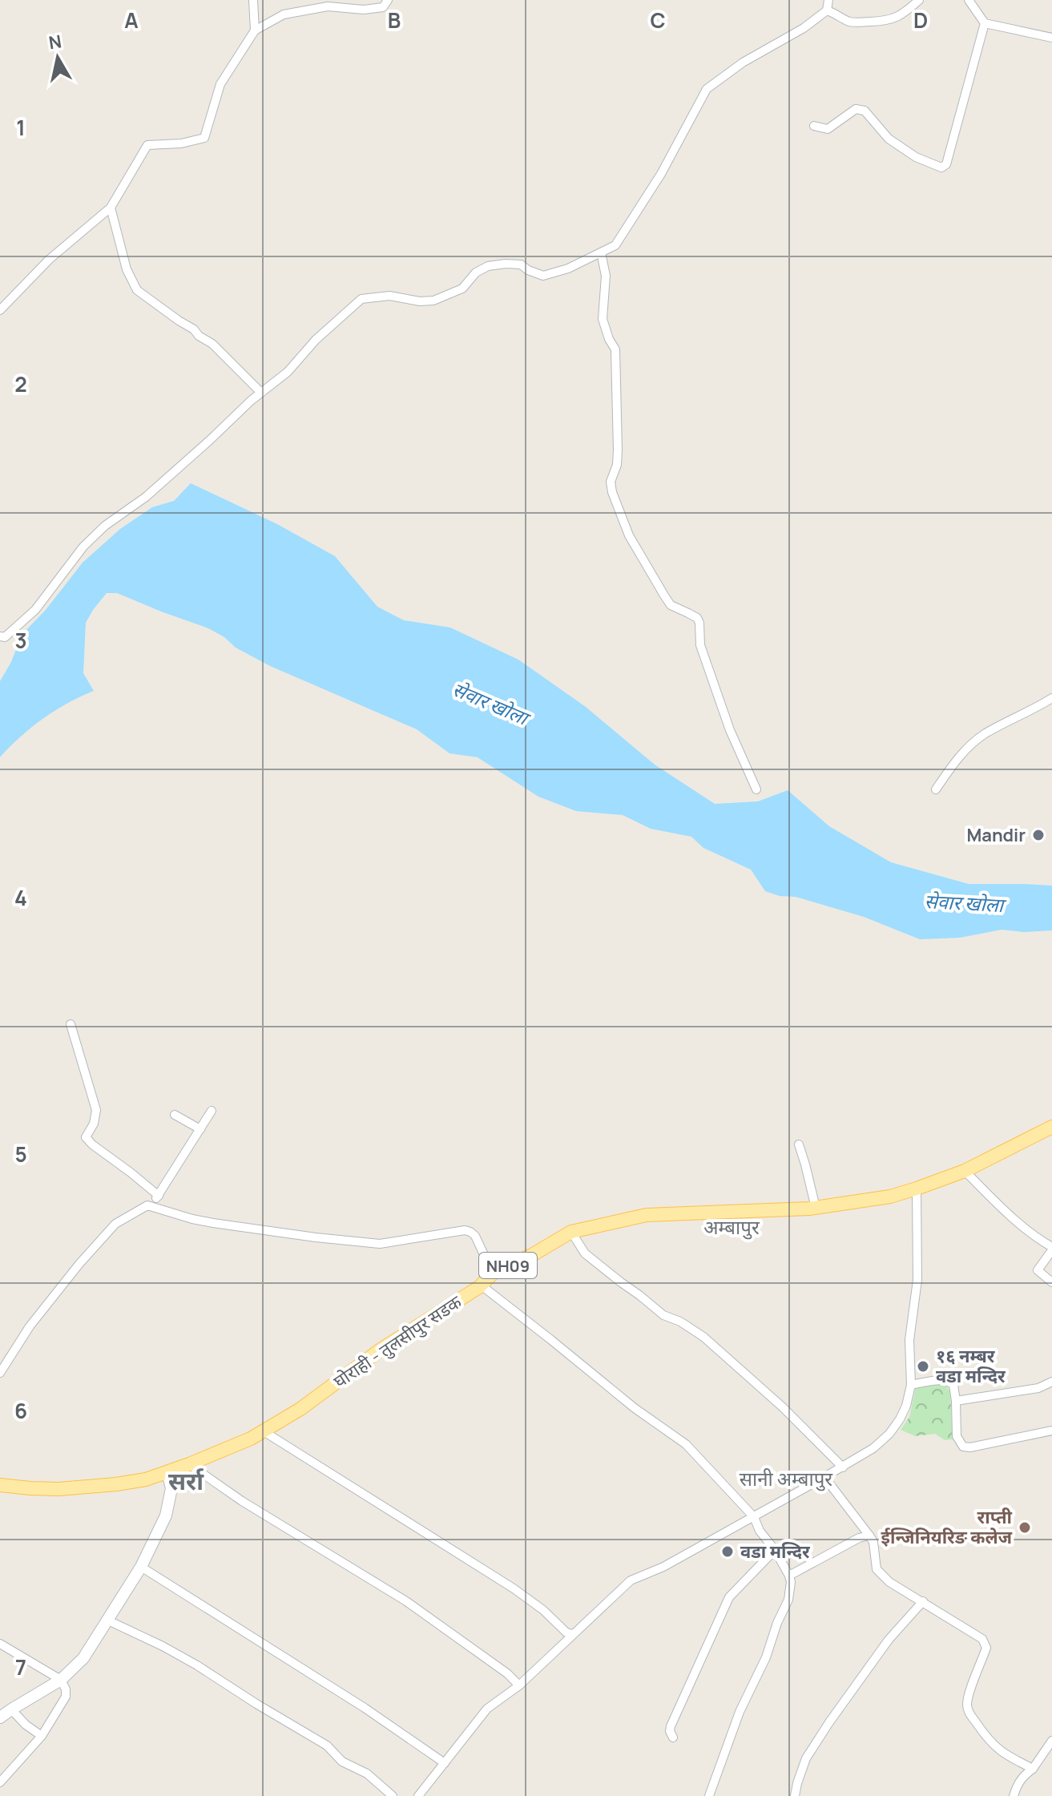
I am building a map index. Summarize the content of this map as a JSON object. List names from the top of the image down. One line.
{"streets":{"main road":["NH09","घोराही - तुलसीपुर सडक"]},"districts":["अम्बापुर","सानी अम्बापुर","सर्रा"],"water":["सेवार खोला"],"places":["Mandir","१६ नम्बर वडा मन्दिर","राप्ती ईन्जिनियरिङ कलेज","वडा मन्दिर"],"north":"top","grid":{"columns":["A","B","C","D"],"rows":["1","2","3","4","5","6","7"]}}
